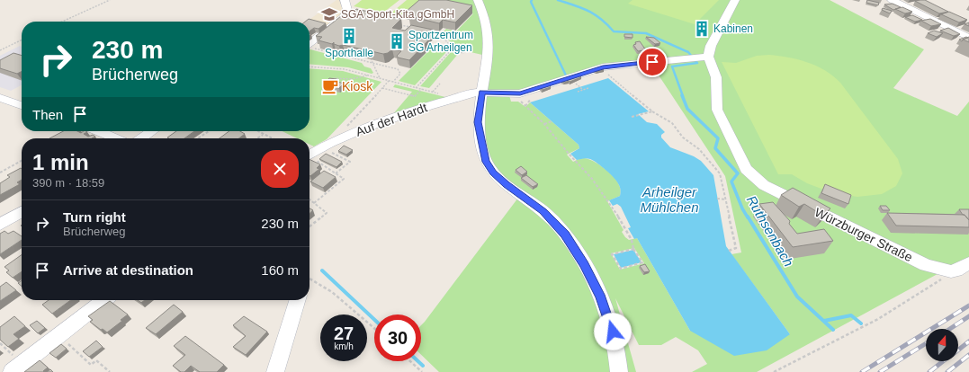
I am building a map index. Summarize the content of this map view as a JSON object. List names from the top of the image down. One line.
{"streets":{"street":["Auf der Hardt","Würzburger Straße"]},"crossings":[["Auf der Hardt","Würzburger Straße"]],"water":["Arheilger Mühlchen","Ruthsenbach"],"places":{"school or university":["SGA Sport-Kita gGmbH"],"building":["Kabinen","Sporthalle","Sportzentrum SG Arheilgen"],"cafe":["Kiosk"]},"north":"top","page":{"turn":["230 m","Brücherweg"],"then":"Then","heading":["1 min","390 m · 18:59"],"list":[{"name":"Turn right","note":"Brücherweg","value":"230 m"},{"name":"Arrive at destination","value":"160 m"}],"speed":"27 km/h","limit":"30"}}
